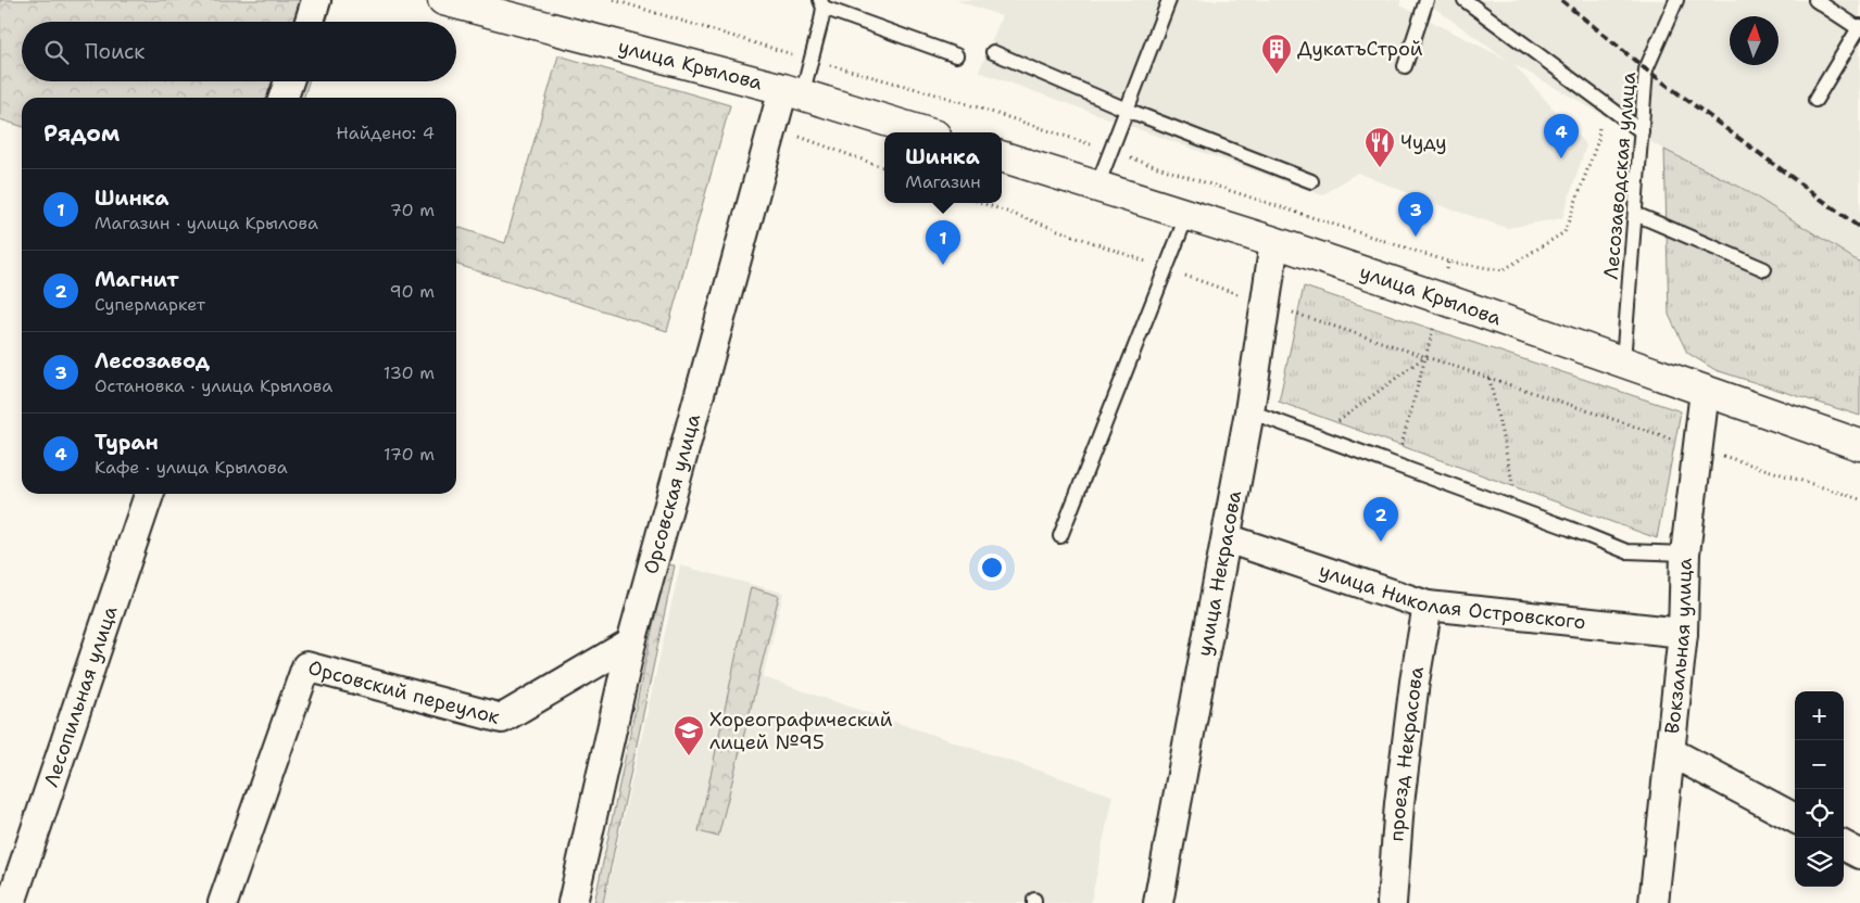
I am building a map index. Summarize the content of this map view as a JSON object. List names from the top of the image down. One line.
{"streets":{"main road":["улица Крылова"],"street":["Орсовская улица","улица Некрасова","улица Николая Островского","Вокзальная улица","Орсовский переулок","Лесопильная улица","проезд Некрасова"],"lane":["Лесозаводская улица"]},"crossings":[["улица Крылова","Лесозаводская улица"],["улица Крылова","Орсовская улица"],["улица Крылова","улица Некрасова"],["улица Крылова","Вокзальная улица"],["Орсовская улица","Орсовский переулок"],["улица Некрасова","улица Николая Островского"],["улица Николая Островского","Вокзальная улица"],["улица Николая Островского","проезд Некрасова"]],"places":{"building":["ДукатъСтрой"],"restaurant":["Чуду"],"school or university":["Хореографический лицей №95"]},"north":"top","page":{"search":"Поиск","heading":["Рядом","Найдено: 4"],"pins":["4","3","1","2"],"popup":["Шинка","Магазин"],"list":[{"mark":"1","name":"Шинка","note":"Магазин · улица Крылова","value":"70 m"},{"mark":"2","name":"Магнит","note":"Супермаркет","value":"90 m"},{"mark":"3","name":"Лесозавод","note":"Остановка · улица Крылова","value":"130 m"},{"mark":"4","name":"Туран","note":"Кафе · улица Крылова","value":"170 m"}],"map_buttons":["+","−"]}}
